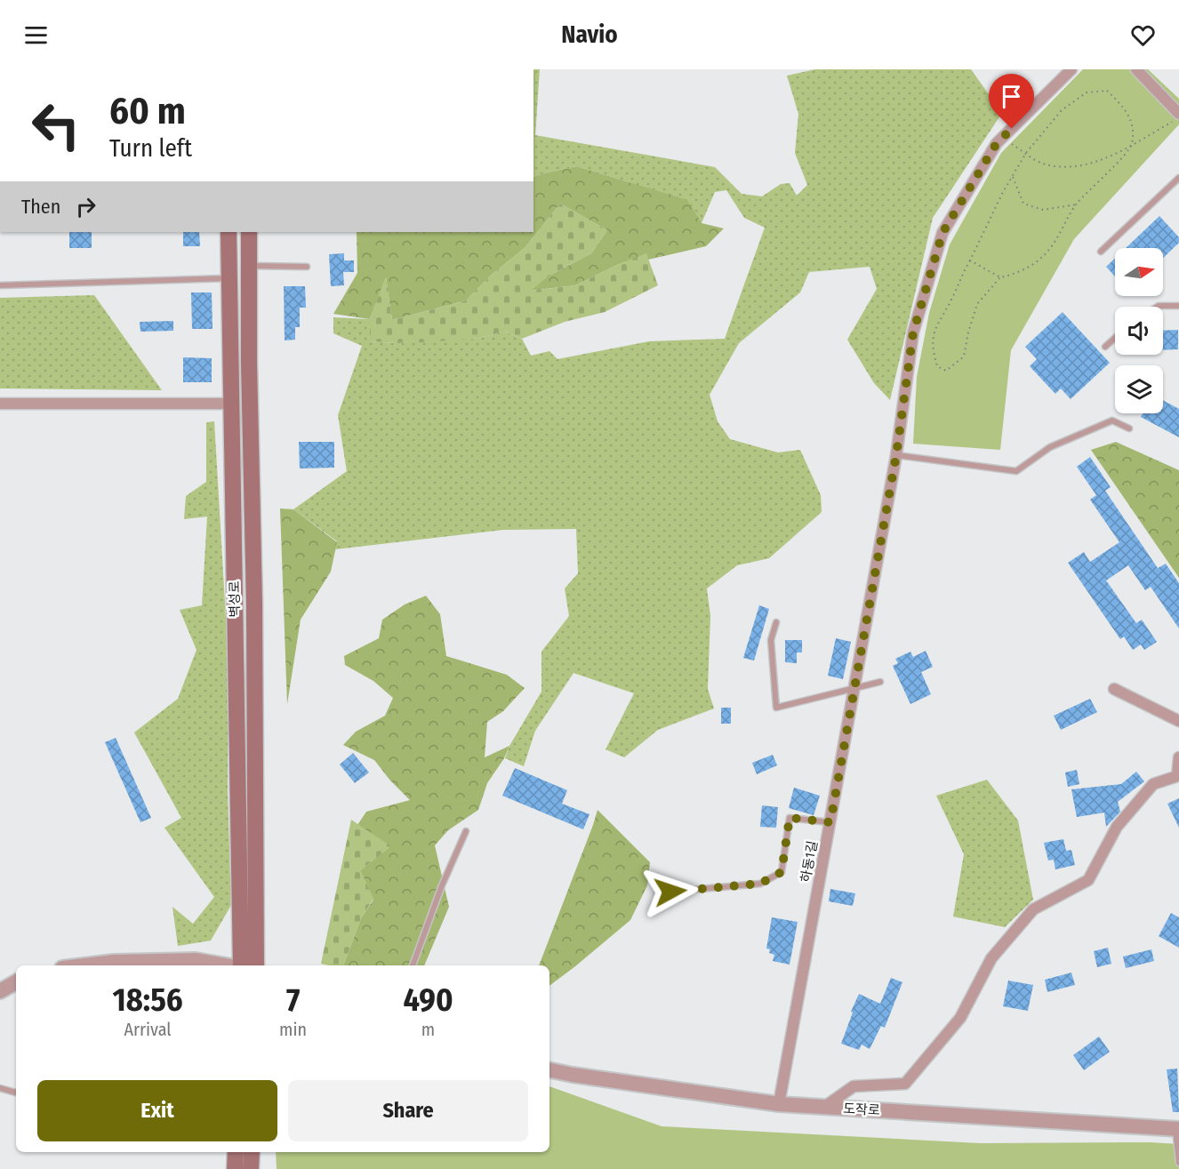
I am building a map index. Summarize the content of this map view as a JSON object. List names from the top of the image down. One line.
{"streets":{"main road":["벽성로"],"street":["하동1길","도작로"]},"crossings":[["하동1길","도작로"]],"north":"right","page":{"header":"Navio","turn":["60 m","Turn left"],"then":"Then","eta":["18:56","Arrival","7","min","490","m"],"buttons":["Exit","Share"]}}
